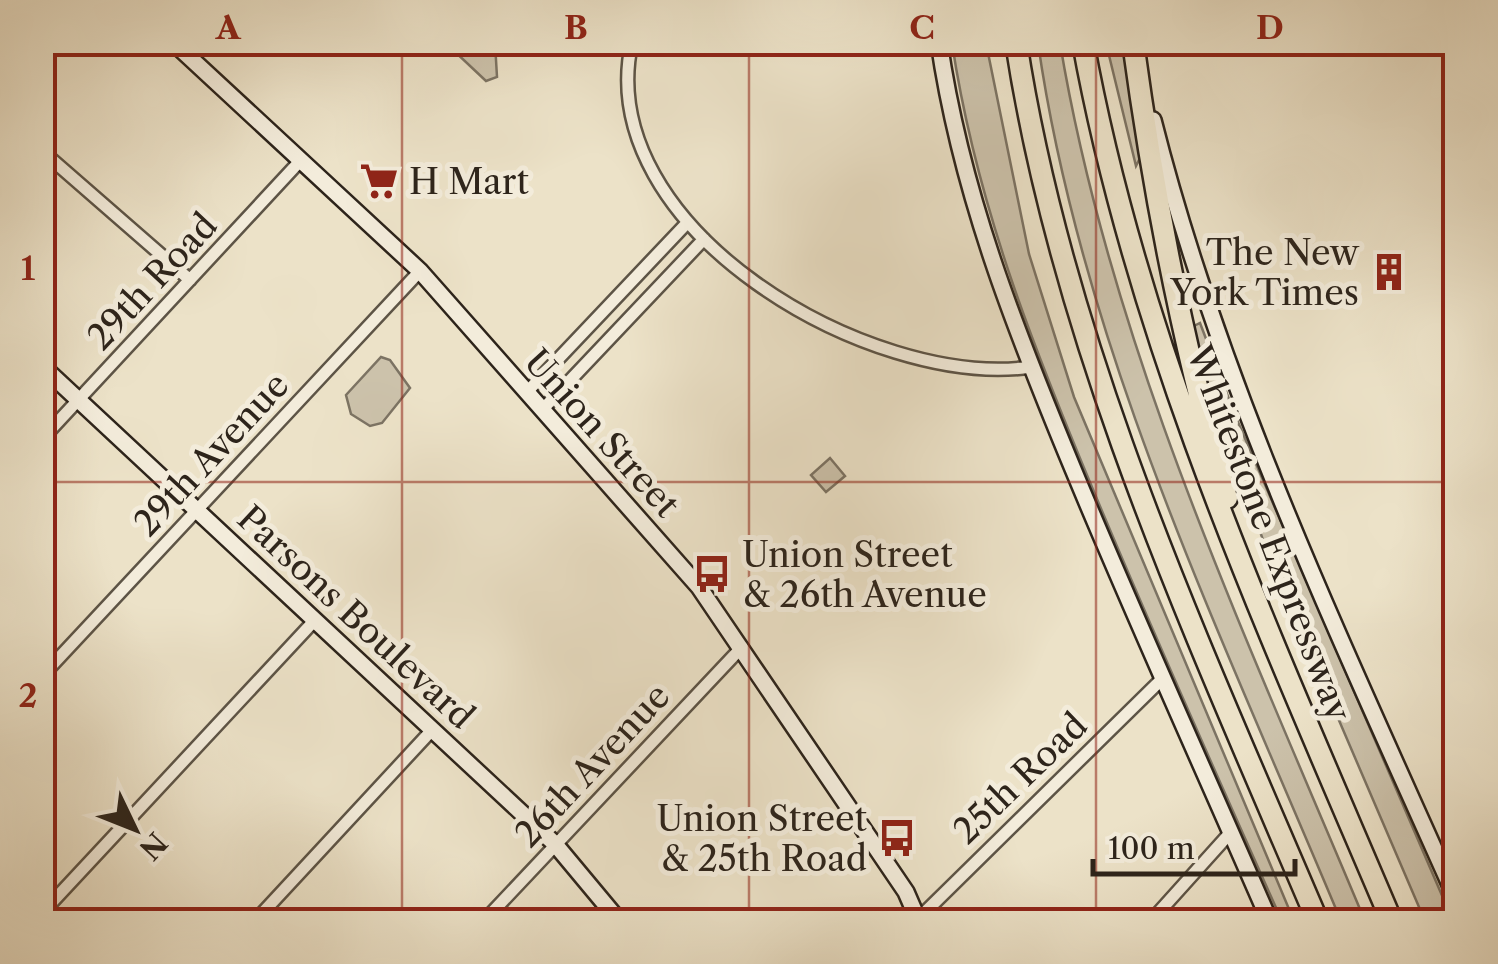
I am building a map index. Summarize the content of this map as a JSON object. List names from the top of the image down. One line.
{"streets":{"highway":["Whitestone Expressway"],"street":["29th Road","Union Street","29th Avenue","Parsons Boulevard","26th Avenue","25th Road"]},"crossings":[["29th Road","Union Street"],["29th Road","Parsons Boulevard"],["Union Street","29th Avenue"],["Union Street","26th Avenue"],["Union Street","25th Road"],["29th Avenue","Parsons Boulevard"],["Parsons Boulevard","26th Avenue"]],"places":{"supermarket":["H Mart"],"building":["The New York Times"],"bus stop":["Union Street & 26th Avenue","Union Street & 25th Road"]},"scale_bar":"100 m","north":"bottom right","grid":{"columns":["A","B","C","D"],"rows":["1","2"]}}
